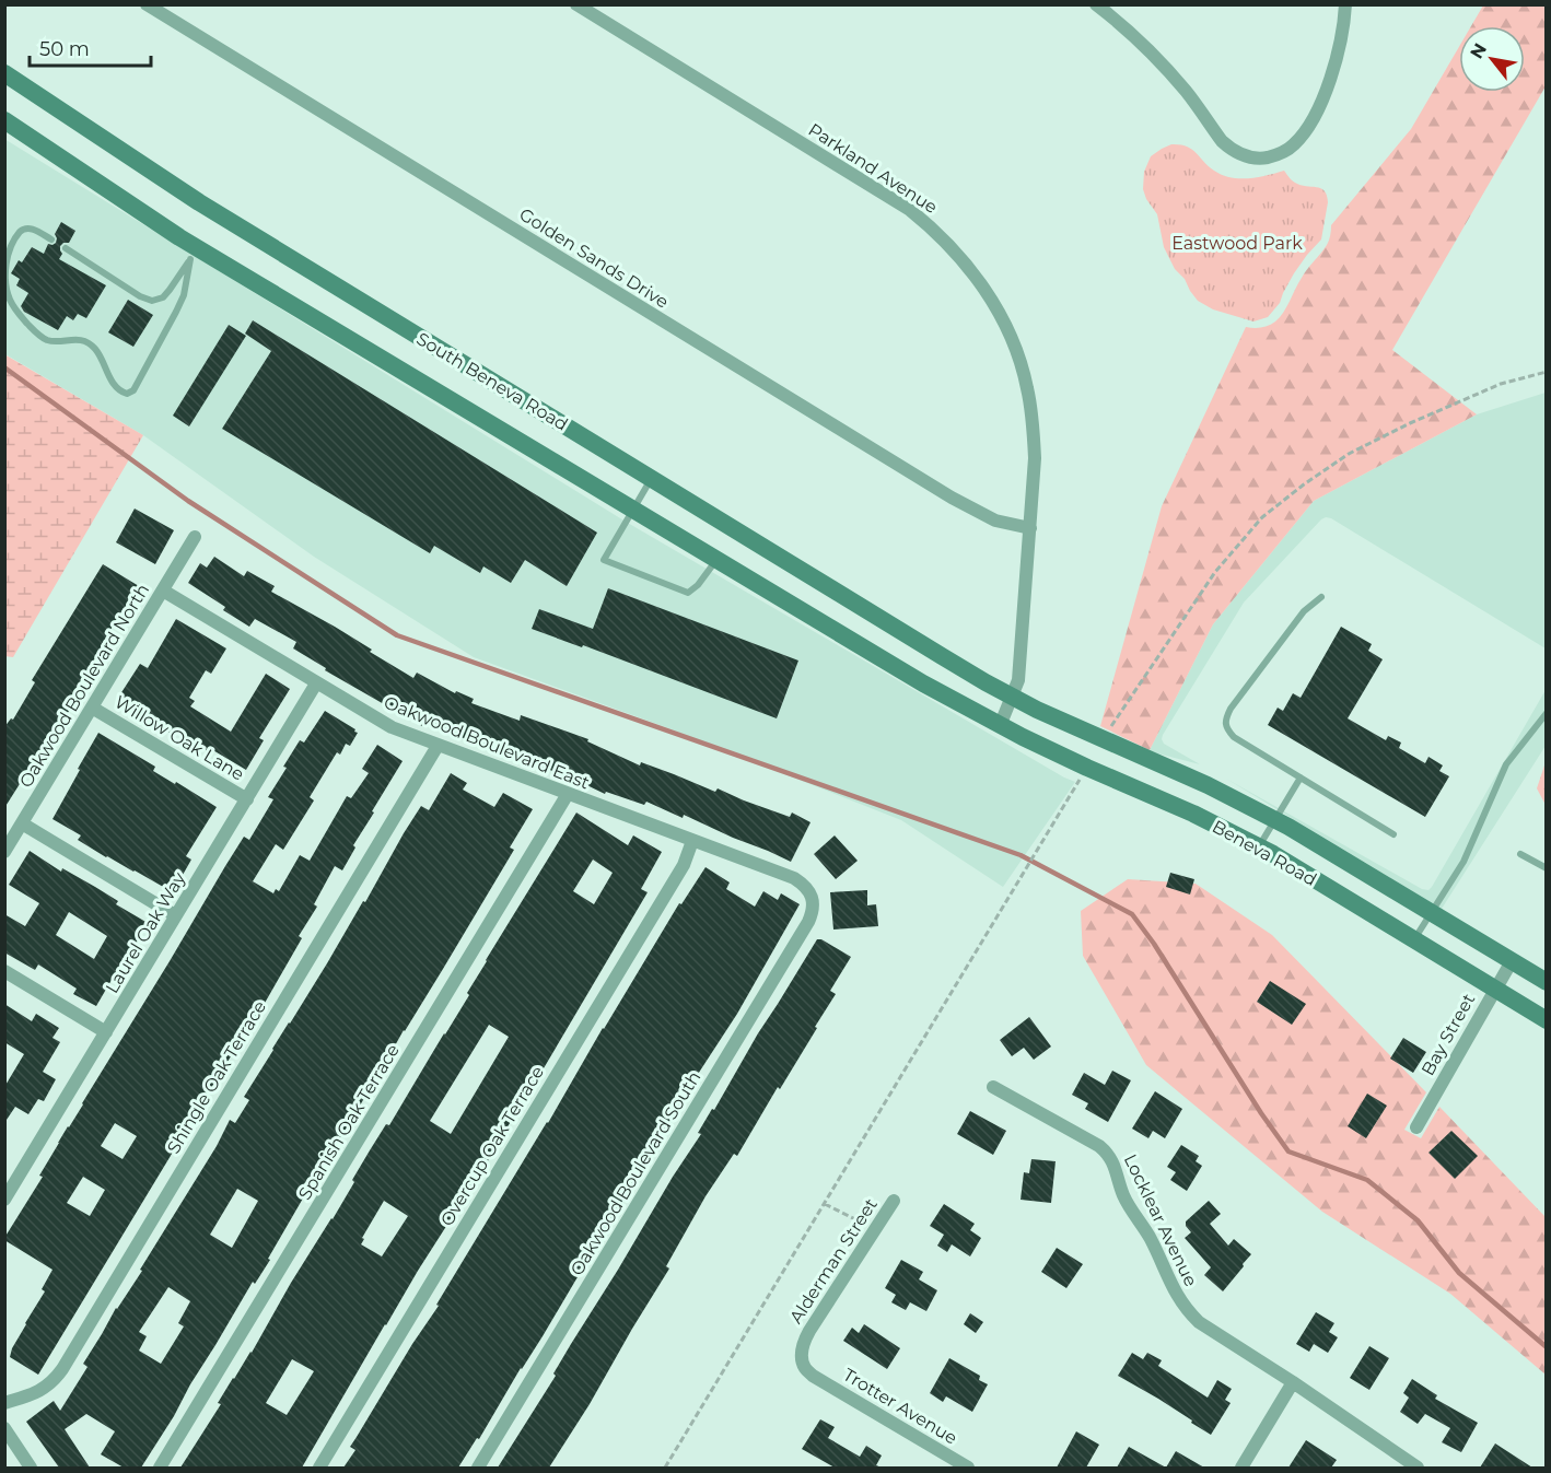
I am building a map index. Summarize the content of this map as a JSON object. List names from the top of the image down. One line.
{"streets":{"main road":["South Beneva Road","Beneva Road"],"street":["Parkland Avenue","Golden Sands Drive","Oakwood Boulevard North","Willow Oak Lane","Oakwood Boulevard East","Laurel Oak Way","Bay Street","Shingle Oak Terrace","Spanish Oak Terrace","Overcup Oak Terrace","Oakwood Boulevard South","Locklear Avenue","Alderman Street","Trotter Avenue"]},"crossings":[["Parkland Avenue","Golden Sands Drive"],["Parkland Avenue","Beneva Road"],["South Beneva Road","Beneva Road"],["Oakwood Boulevard North","Willow Oak Lane"],["Oakwood Boulevard North","Oakwood Boulevard East"],["Willow Oak Lane","Laurel Oak Way"],["Oakwood Boulevard East","Laurel Oak Way"],["Oakwood Boulevard East","Shingle Oak Terrace"],["Oakwood Boulevard East","Spanish Oak Terrace"],["Oakwood Boulevard East","Overcup Oak Terrace"],["Oakwood Boulevard East","Oakwood Boulevard South"],["Beneva Road","Bay Street"],["Alderman Street","Trotter Avenue"]],"parks":["Eastwood Park"],"scale_bar":"50 m","north":"top left"}
